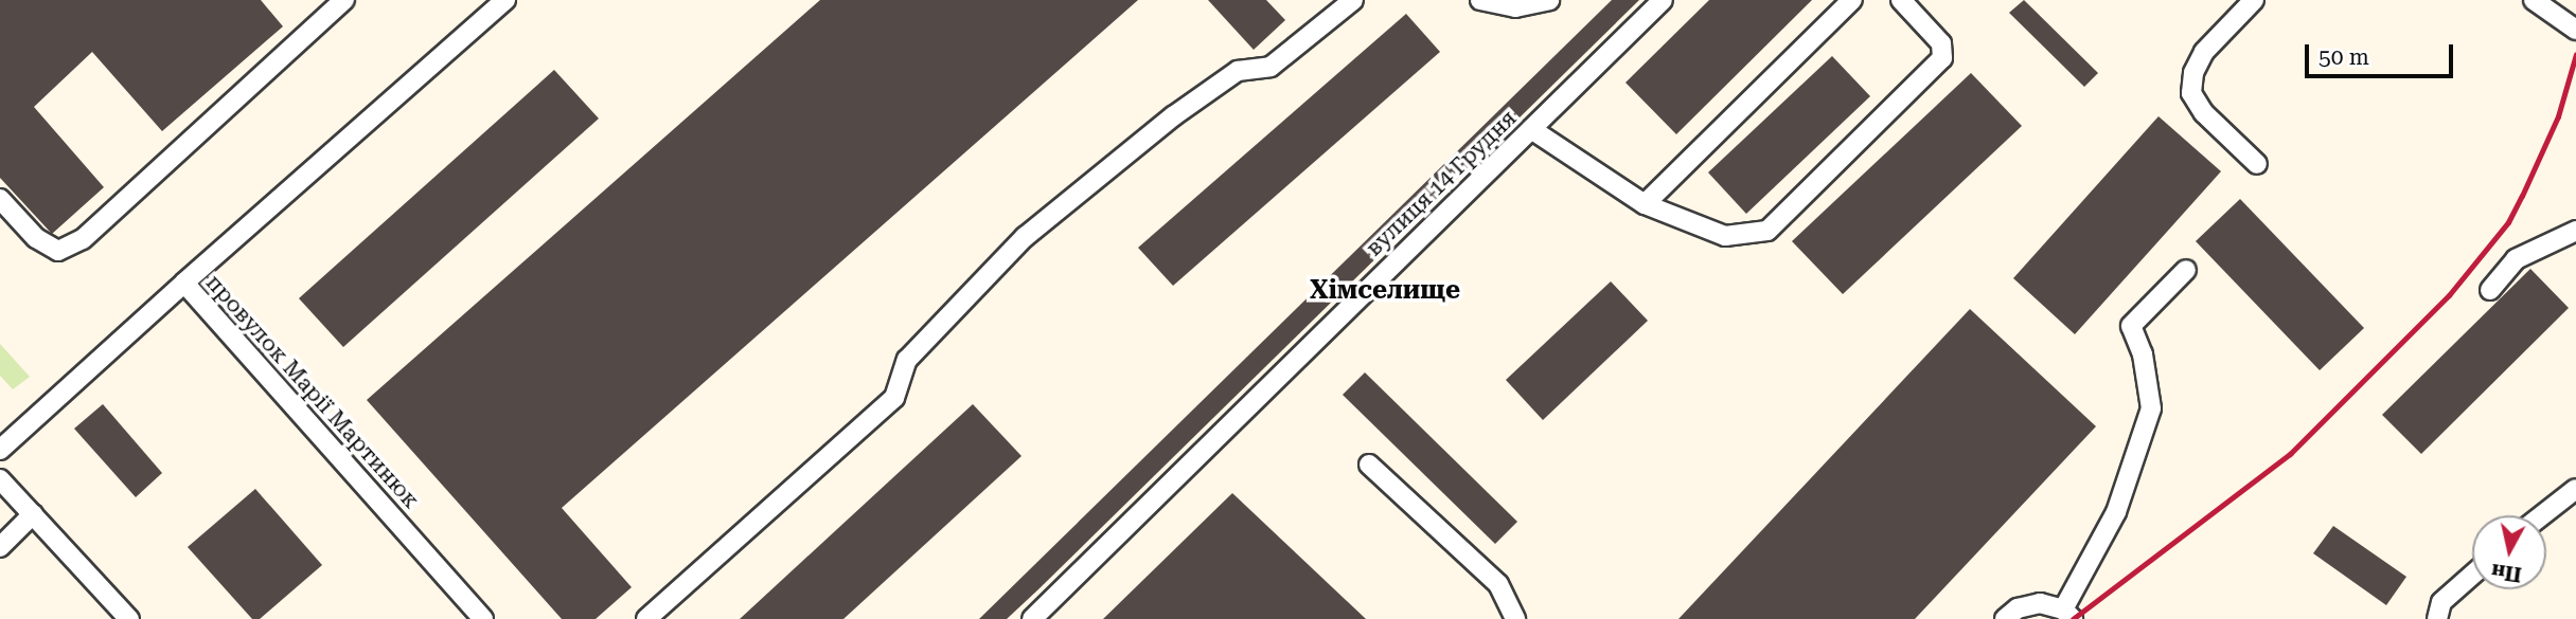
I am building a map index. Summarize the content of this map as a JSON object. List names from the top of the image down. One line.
{"streets":{"street":["вулиця 14 Грудня","провулок Марії Мартинюк"]},"districts":["Хімселище"],"scale_bar":"50 m","north":"bottom"}
